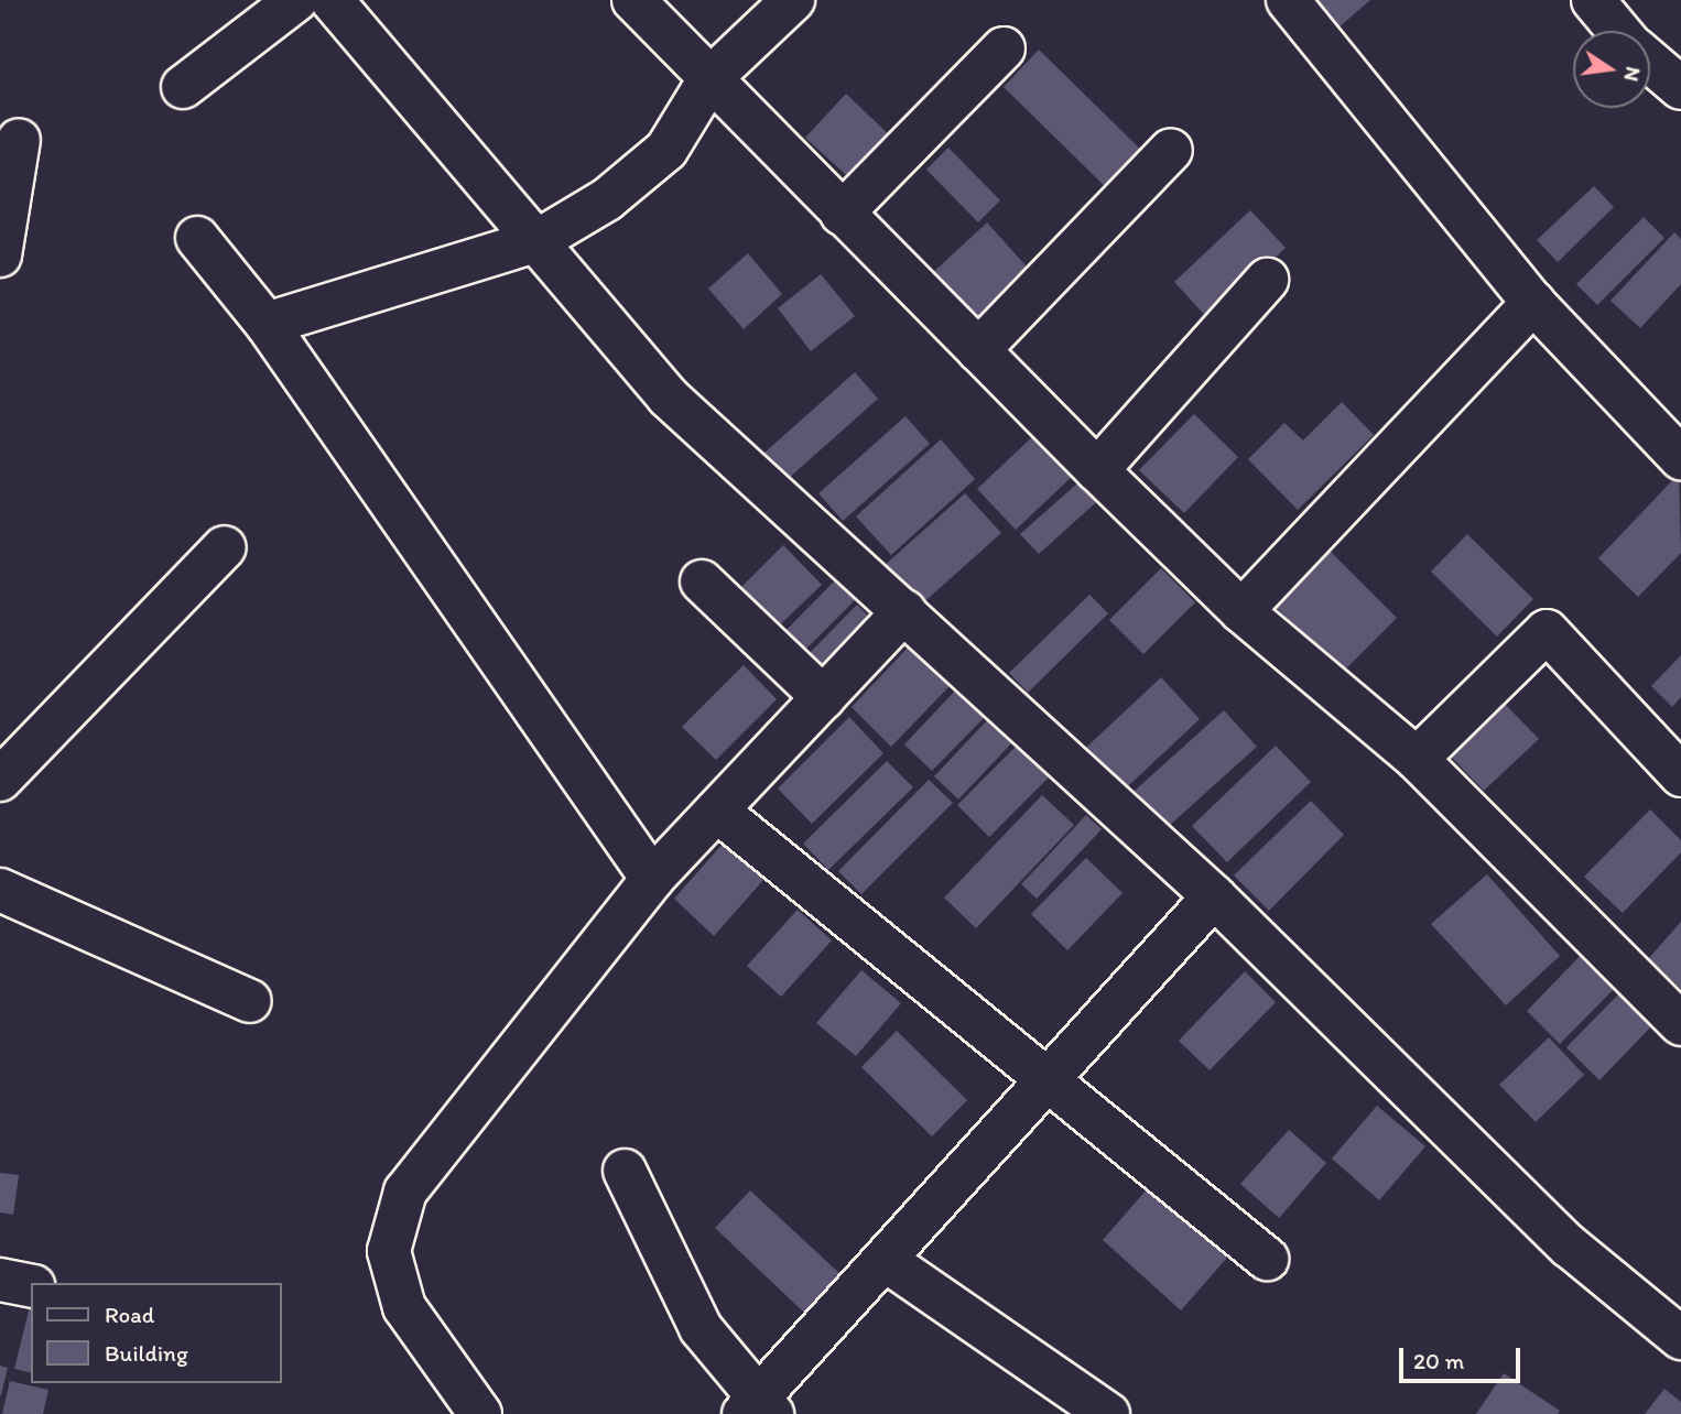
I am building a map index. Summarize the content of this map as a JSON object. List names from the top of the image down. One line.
{"legend":["Road","Building"],"scale_bar":"20 m","north":"right"}
